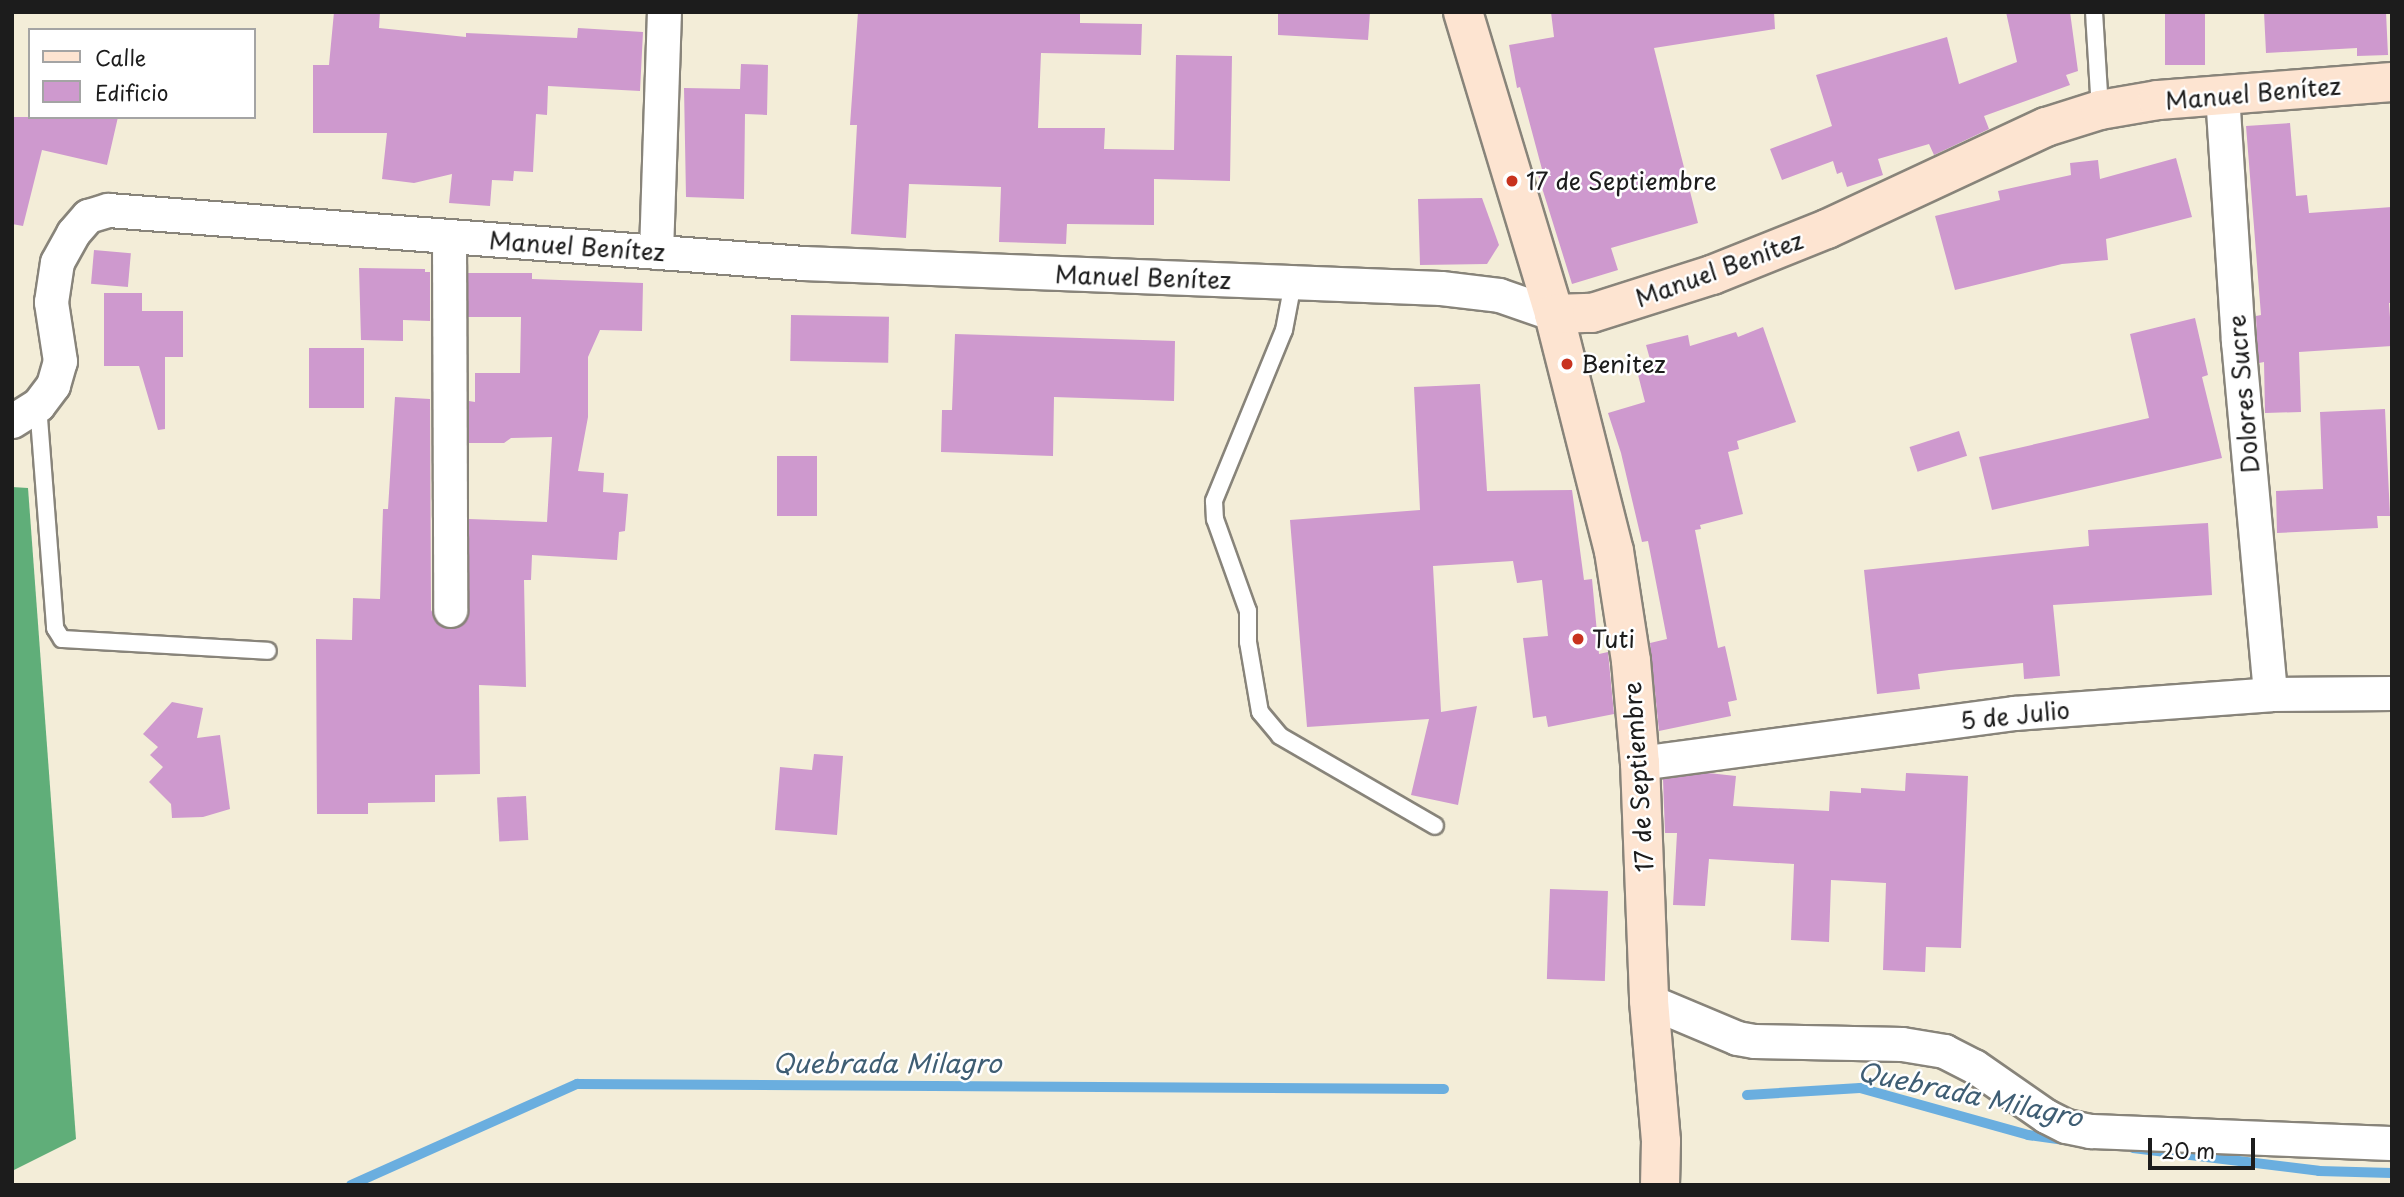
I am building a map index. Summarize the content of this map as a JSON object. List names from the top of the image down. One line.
{"streets":{"street":["Manuel Benítez","Dolores Sucre","5 de Julio","17 de Septiembre"]},"crossings":[["Manuel Benítez","Dolores Sucre"],["Manuel Benítez","17 de Septiembre"],["Dolores Sucre","5 de Julio"],["5 de Julio","17 de Septiembre"]],"water":["Quebrada Milagro"],"places":["17 de Septiembre","Benitez","Tuti"],"legend":["Calle","Edificio"],"scale_bar":"20 m"}
